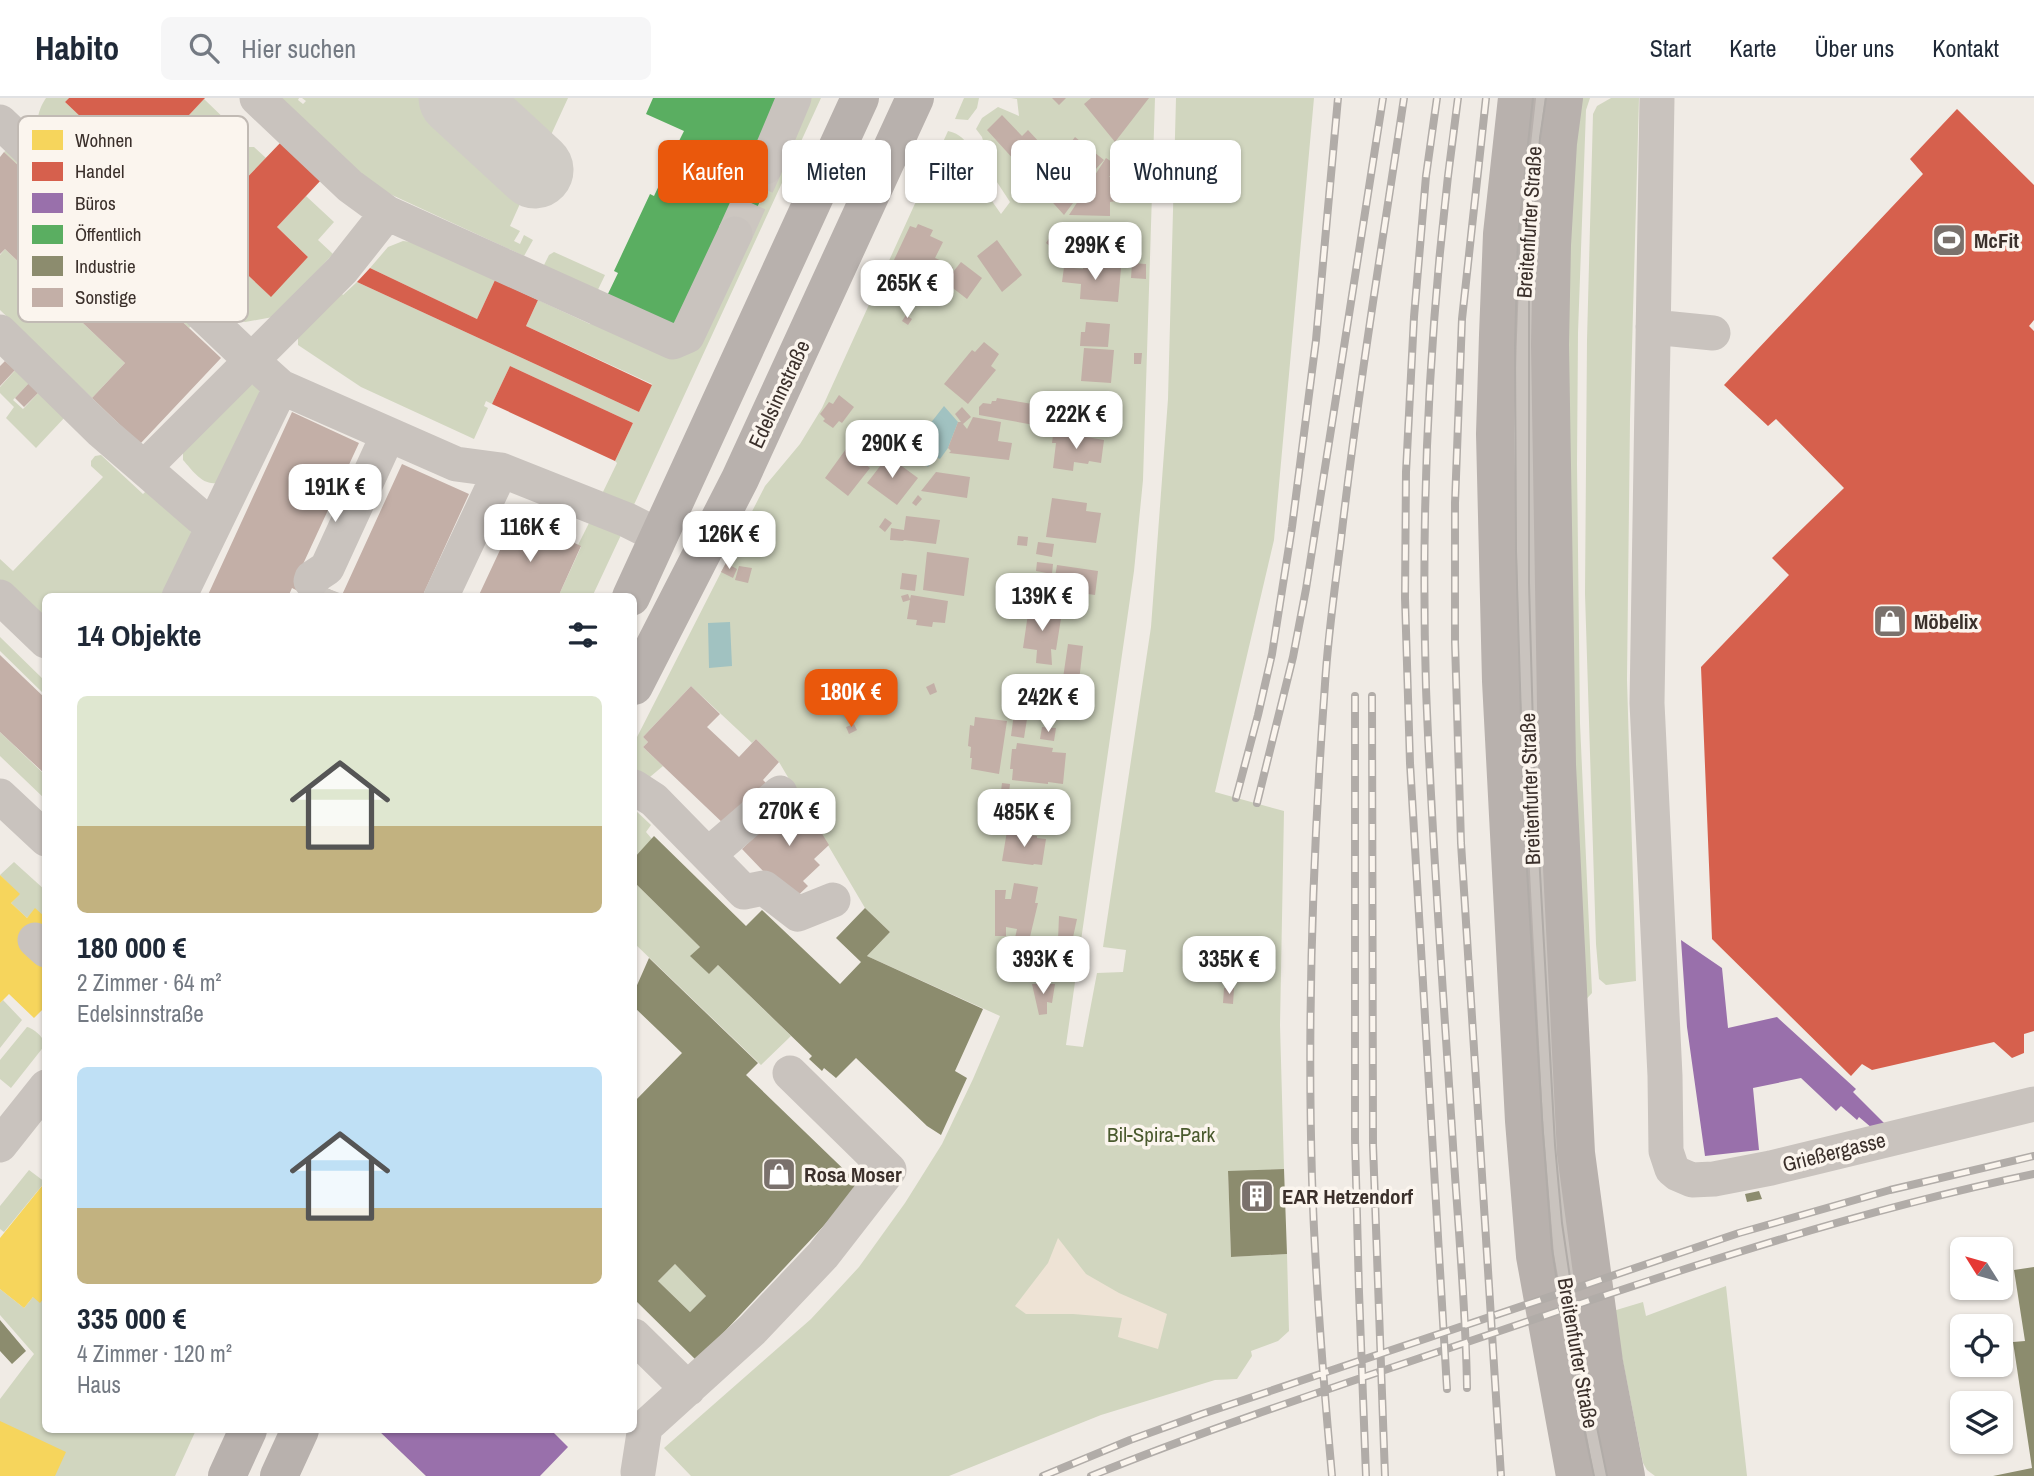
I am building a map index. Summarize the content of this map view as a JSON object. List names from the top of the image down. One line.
{"streets":{"main road":["Breitenfurter Straße","Edelsinnstraße"],"street":["Grießergasse"]},"parks":["Bil-Spira-Park"],"places":{"sports":["McFit"],"shop":["Möbelix","Rosa Moser"],"building":["EAR Hetzendorf"]},"legend":["Wohnen","Handel","Büros","Öffentlich","Industrie","Sonstige"],"north":"top left","page":{"header":"Habito","search":"Hier suchen","nav":["Start","Karte","Über uns","Kontakt"],"chip":["Kaufen","Mieten","Filter","Neu","Wohnung"],"price":["299K €","265K €","222K €","290K €","191K €","116K €","126K €","139K €","180K €","242K €","270K €","485K €","393K €","335K €"],"heading":"14 Objekte","list":[{"name":"180 000 €","note":"2 Zimmer · 64 m² · Edelsinnstraße"},{"name":"335 000 €","note":"4 Zimmer · 120 m² · Haus"}]}}
